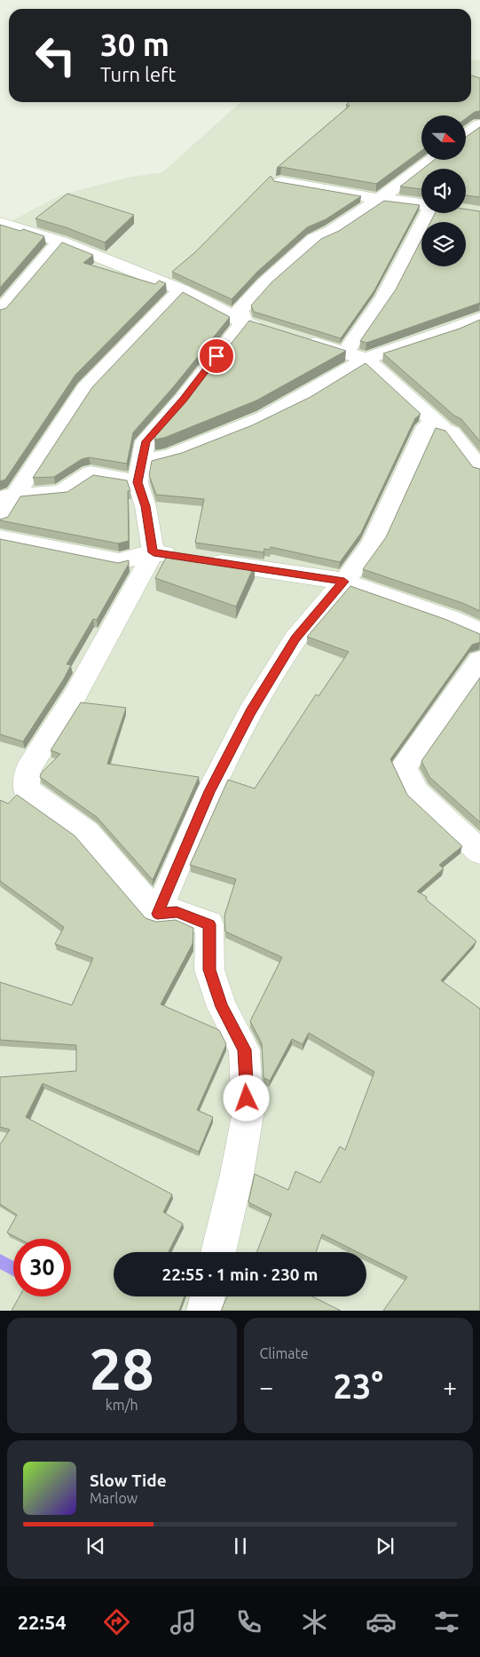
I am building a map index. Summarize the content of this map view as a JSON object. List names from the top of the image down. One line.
{"north":"right","page":{"turn":["30 m","Turn left"],"limit":"30","trip":"22:55 · 1 min · 230 m","tile":[["28","km/h"],"Climate"],"heat":["−","23°","+"],"song":["Slow Tide","Marlow"],"tabs":"22:54"}}
